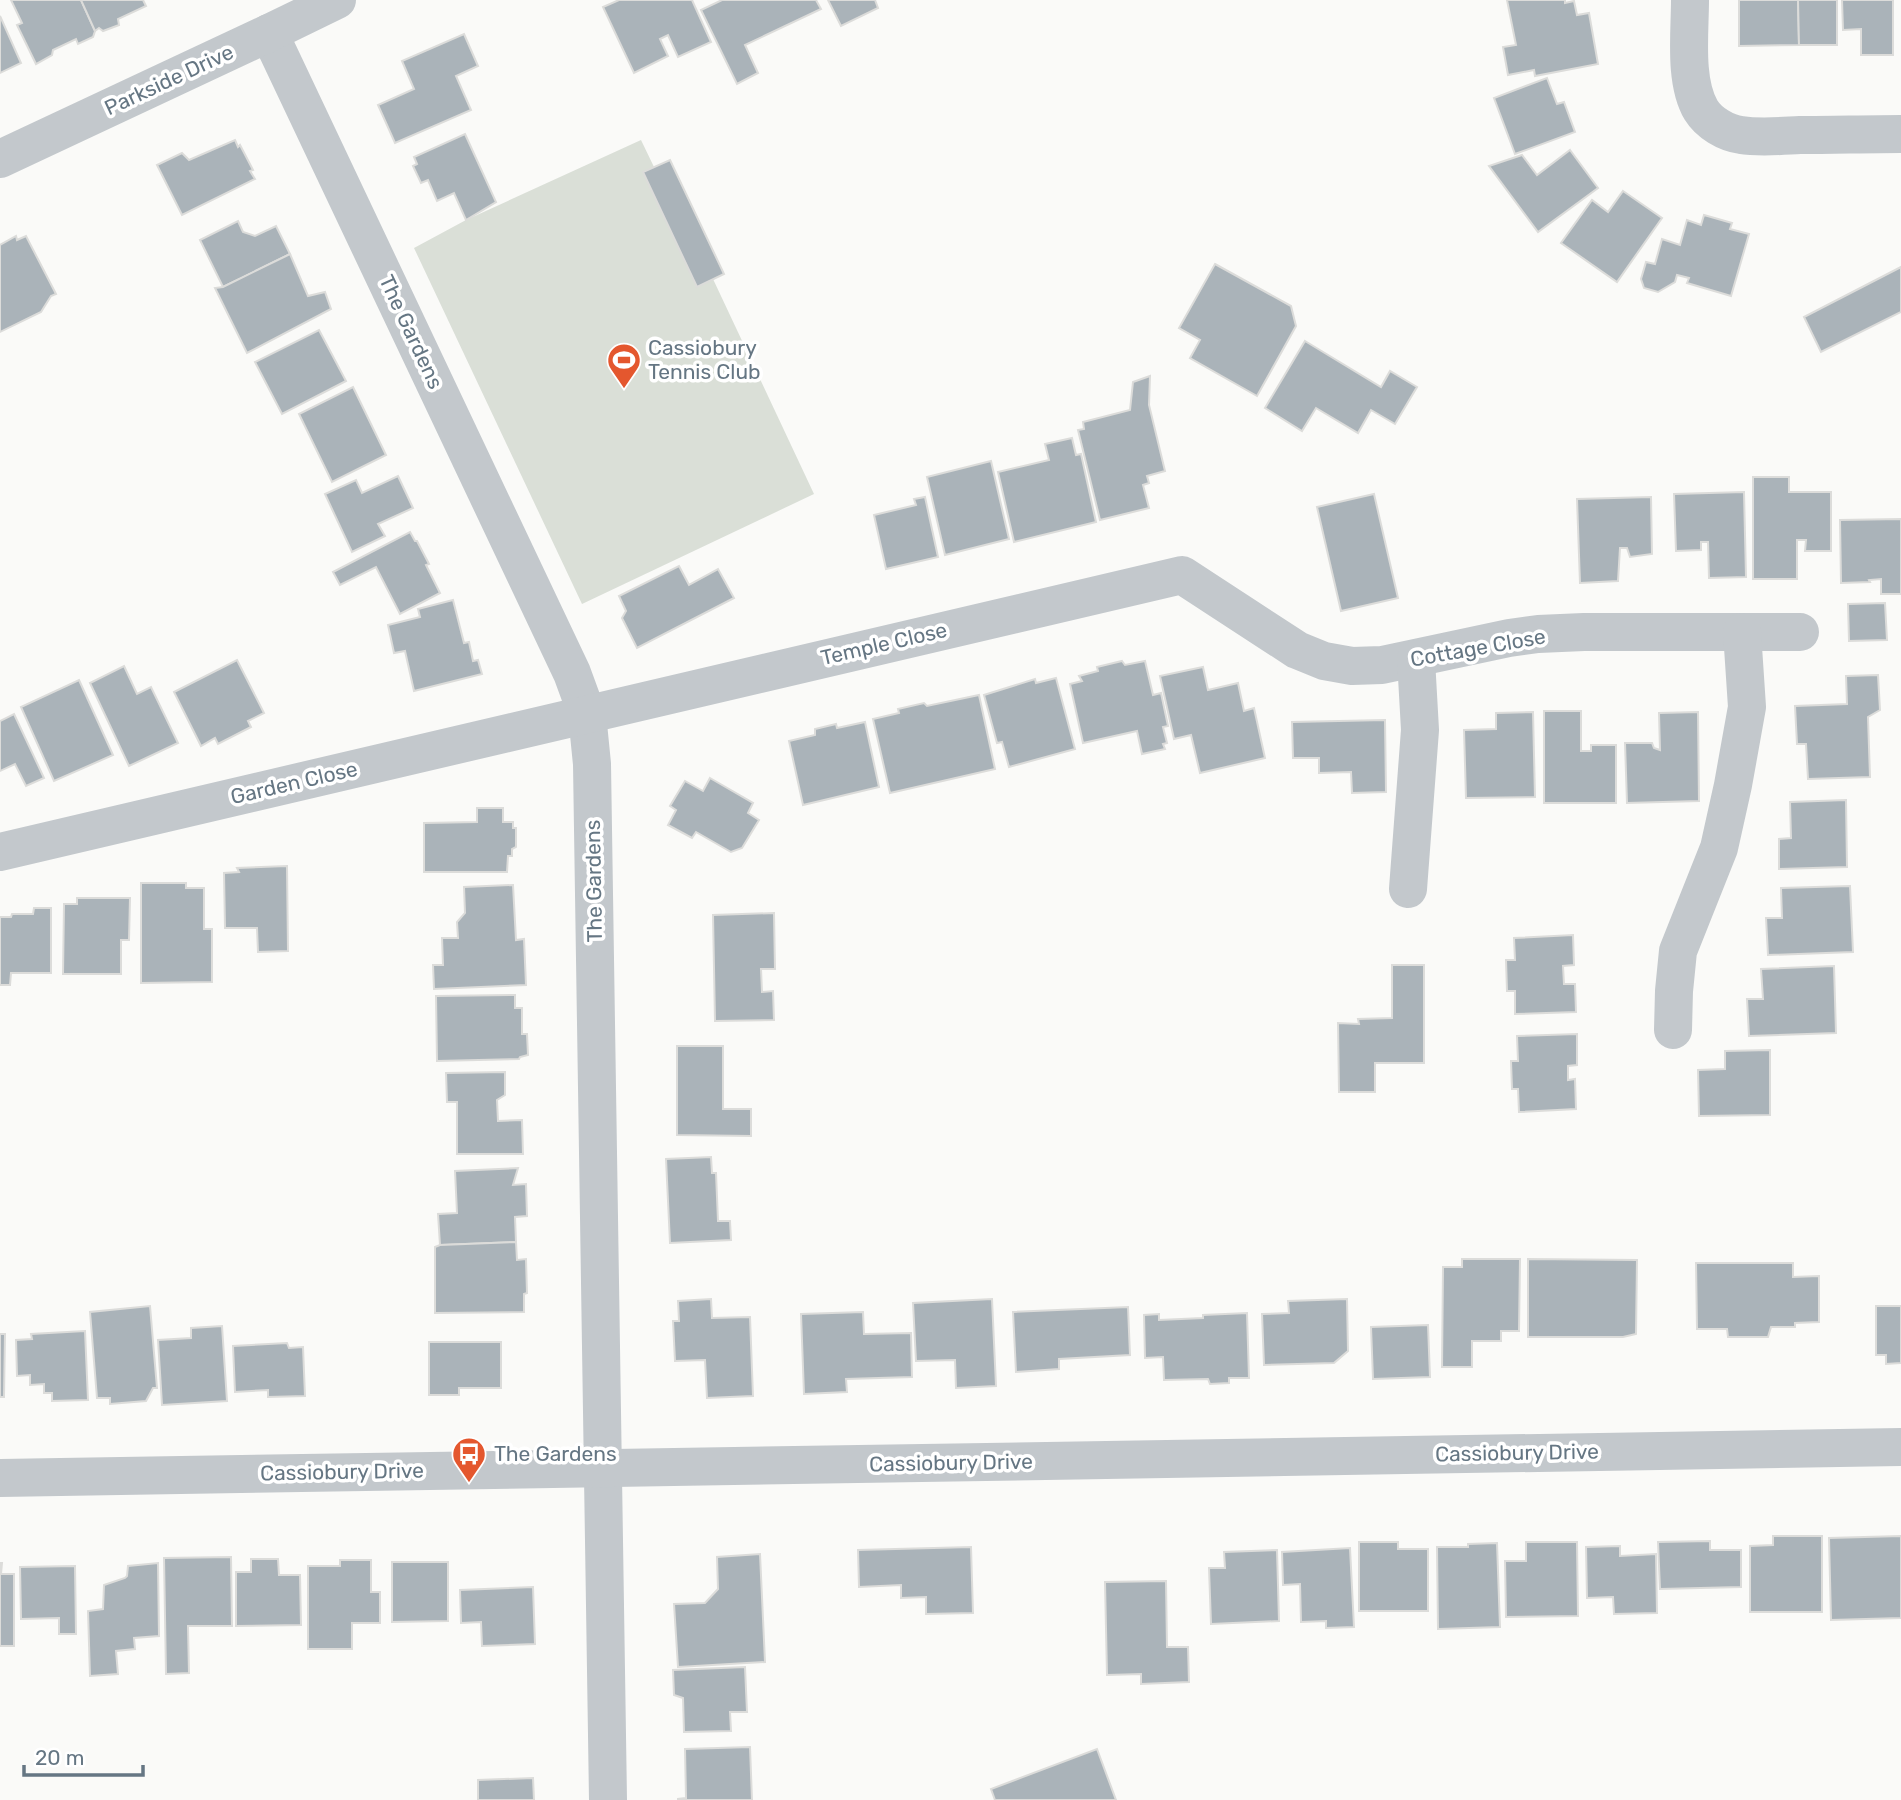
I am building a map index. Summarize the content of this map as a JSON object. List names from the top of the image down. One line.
{"streets":{"street":["Parkside Drive","The Gardens","Temple Close","Cottage Close","Garden Close","Cassiobury Drive"]},"crossings":[["Parkside Drive","The Gardens"],["The Gardens","Temple Close"],["The Gardens","Garden Close"],["The Gardens","Cassiobury Drive"],["Temple Close","Cottage Close"],["Temple Close","Garden Close"]],"places":{"sports":["Cassiobury Tennis Club"],"bus stop":["The Gardens"]},"scale_bar":"20 m"}
